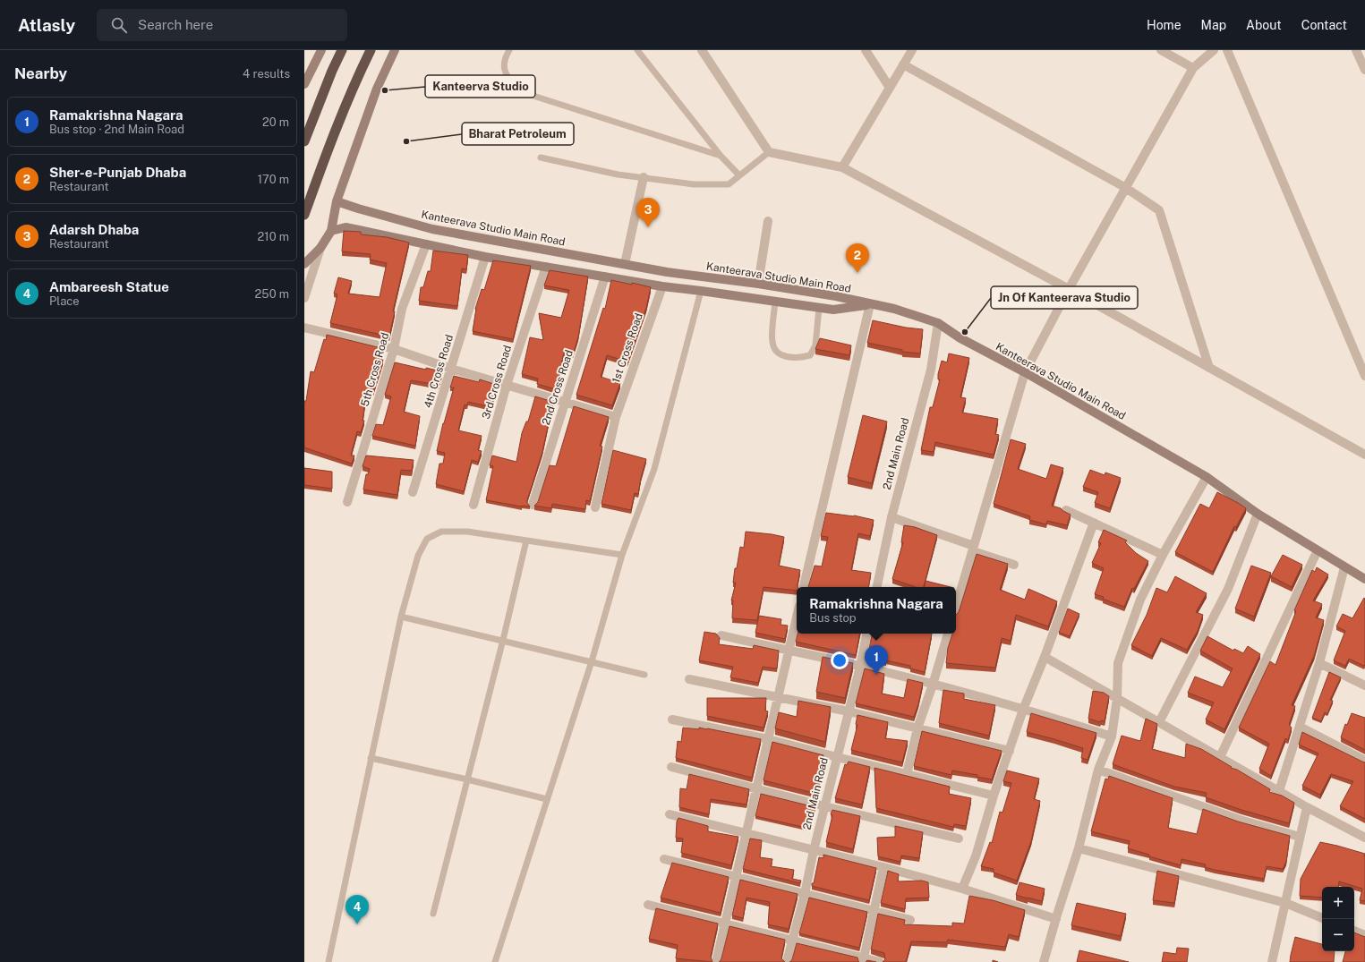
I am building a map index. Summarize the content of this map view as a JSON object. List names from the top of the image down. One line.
{"streets":{"main road":["Kanteerava Studio Main Road"],"street":["1st Cross Road","5th Cross Road","4th Cross Road","3rd Cross Road","2nd Cross Road","2nd Main Road"]},"crossings":[["Kanteerava Studio Main Road","2nd Main Road"]],"places":["Kanteerva Studio","Bharat Petroleum","Jn Of Kanteerava Studio"],"page":{"header":"Atlasly","search":"Search here","nav":["Home","Map","About","Contact"],"heading":["Nearby","4 results"],"list":[{"mark":"1","name":"Ramakrishna Nagara","note":"Bus stop · 2nd Main Road","value":"20 m"},{"mark":"2","name":"Sher-e-Punjab Dhaba","note":"Restaurant","value":"170 m"},{"mark":"3","name":"Adarsh Dhaba","note":"Restaurant","value":"210 m"},{"mark":"4","name":"Ambareesh Statue","note":"Place","value":"250 m"}],"pins":["3","2","1","4"],"popup":["Ramakrishna Nagara","Bus stop"],"map_buttons":["+","−"]}}
